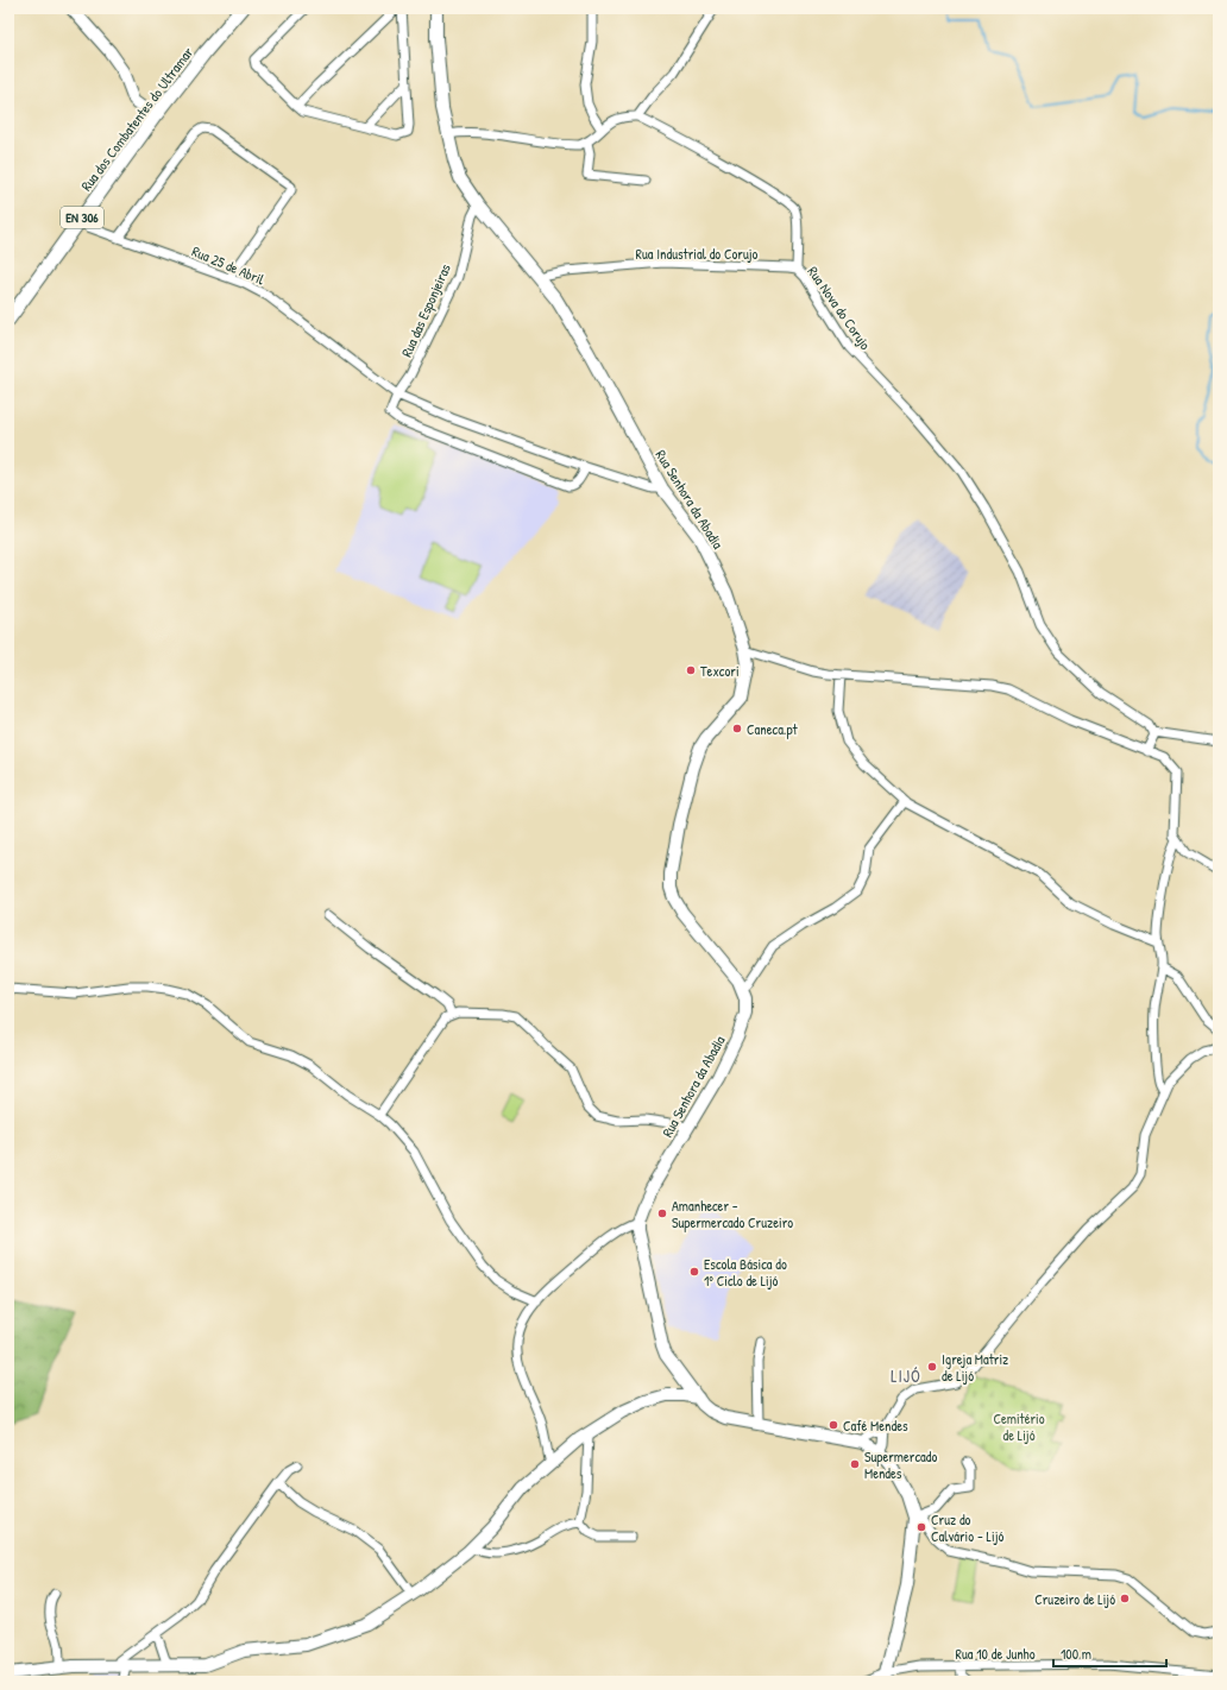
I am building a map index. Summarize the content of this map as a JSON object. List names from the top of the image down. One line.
{"streets":{"main road":["Rua dos Combatentes do Ultramar","EN 306","Rua Senhora da Abadia"],"street":["Rua Industrial do Corujo","Rua 25 de Abril","Rua Nova do Corujo","Rua das Esponjeiras","Rua 10 de Junho"]},"crossings":[["Rua dos Combatentes do Ultramar","Rua 25 de Abril"],["Rua Industrial do Corujo","Rua Nova do Corujo"],["Rua Industrial do Corujo","Rua Senhora da Abadia"],["Rua 25 de Abril","Rua das Esponjeiras"],["Rua 25 de Abril","Rua Senhora da Abadia"],["Rua das Esponjeiras","Rua Senhora da Abadia"]],"districts":["LIJÓ"],"parks":["Cemitério de Lijó"],"places":["Texcori","Caneca.pt","Amanhecer - Supermercado Cruzeiro","Escola Básica do 1º Ciclo de Lijó","Igreja Matriz de Lijó","Café Mendes","Supermercado Mendes","Cruz do Calvário - Lijó","Cruzeiro de Lijó"],"scale_bar":"100 m"}
